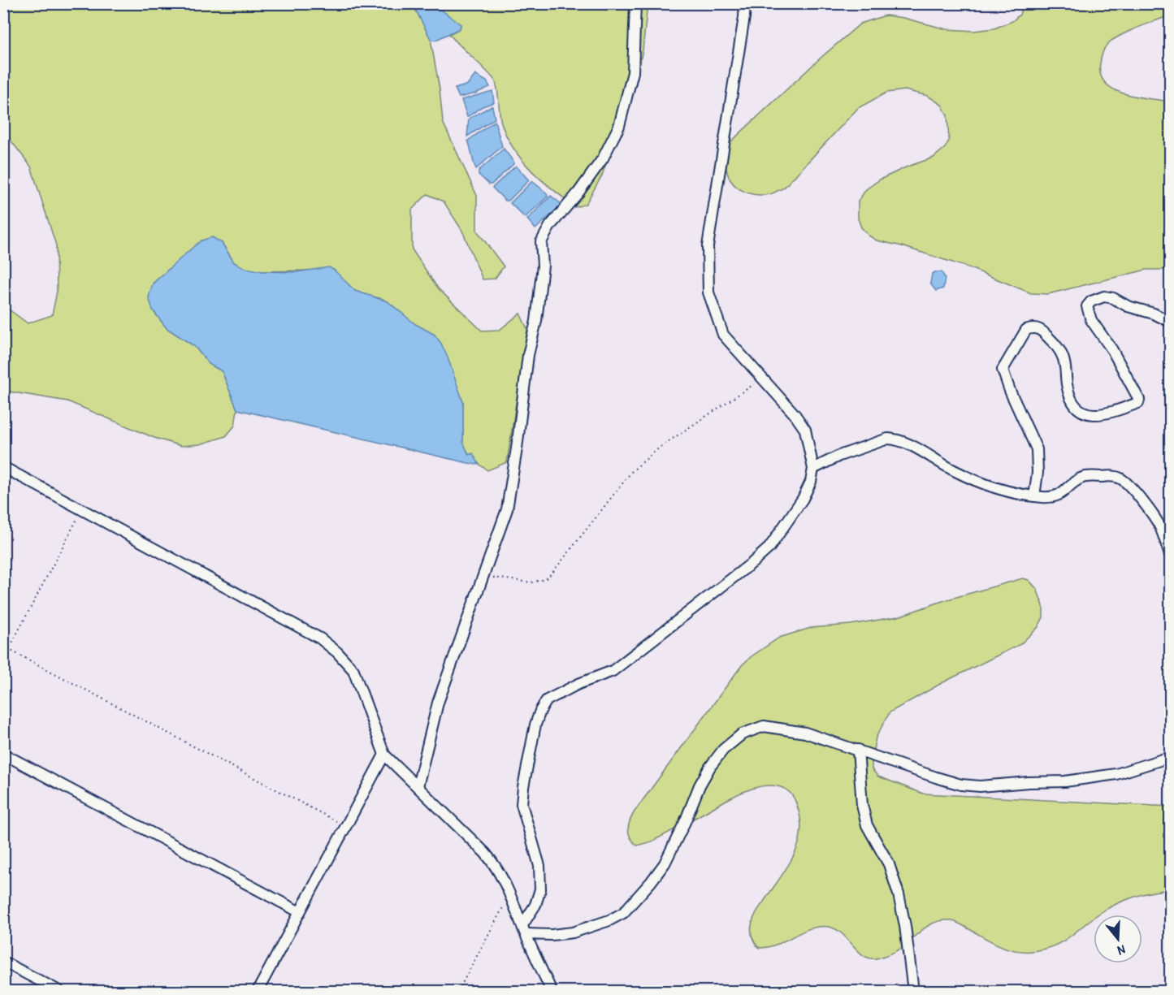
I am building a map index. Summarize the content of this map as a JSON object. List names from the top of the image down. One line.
{"north":"bottom"}
